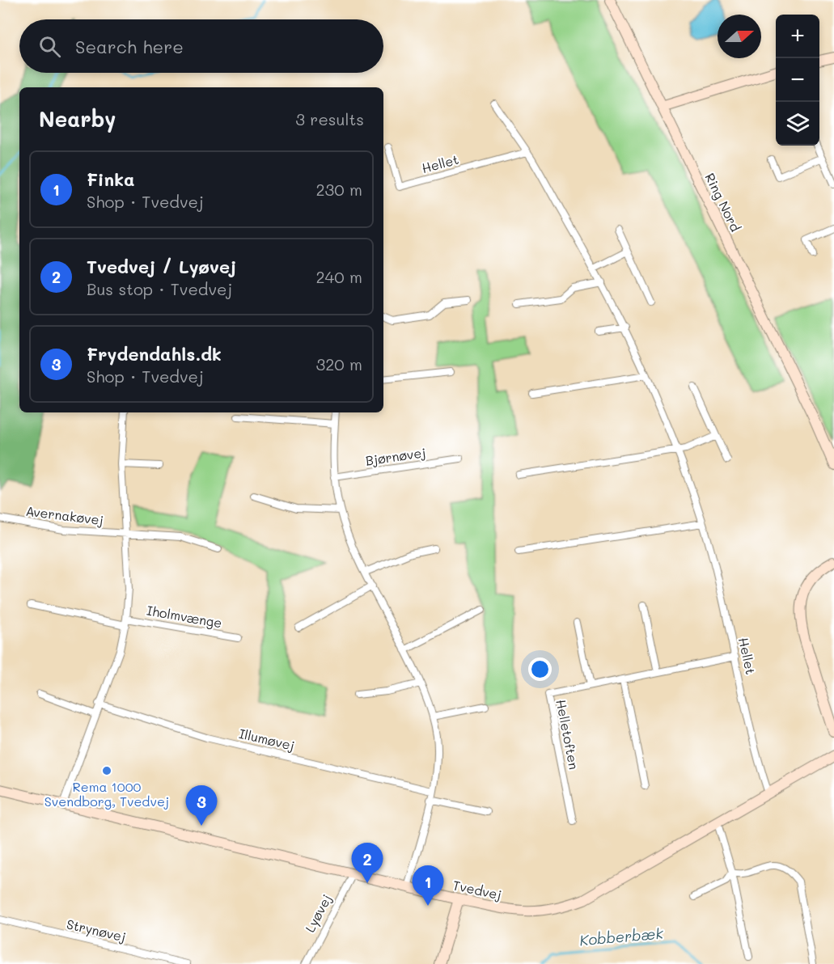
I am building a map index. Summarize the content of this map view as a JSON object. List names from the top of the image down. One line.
{"streets":{"street":["Hellet","Ring Nord","Bjørnøvej","Avernakøvej","Iholmvænge","Helletoften","Illumøvej","Tvedvej","Lyøvej","Strynøvej"]},"crossings":[["Hellet","Helletoften"],["Hellet","Tvedvej"],["Tvedvej","Lyøvej"]],"water":["Kobberbæk"],"places":["Rema 1000 Svendborg, Tvedvej"],"north":"right","page":{"map_buttons":["+","−"],"search":"Search here","heading":["Nearby","3 results"],"list":[{"mark":"1","name":"Finka","note":"Shop · Tvedvej","value":"230 m"},{"mark":"2","name":"Tvedvej / Lyøvej","note":"Bus stop · Tvedvej","value":"240 m"},{"mark":"3","name":"Frydendahls.dk","note":"Shop · Tvedvej","value":"320 m"}],"pins":["3","2","1"]}}
